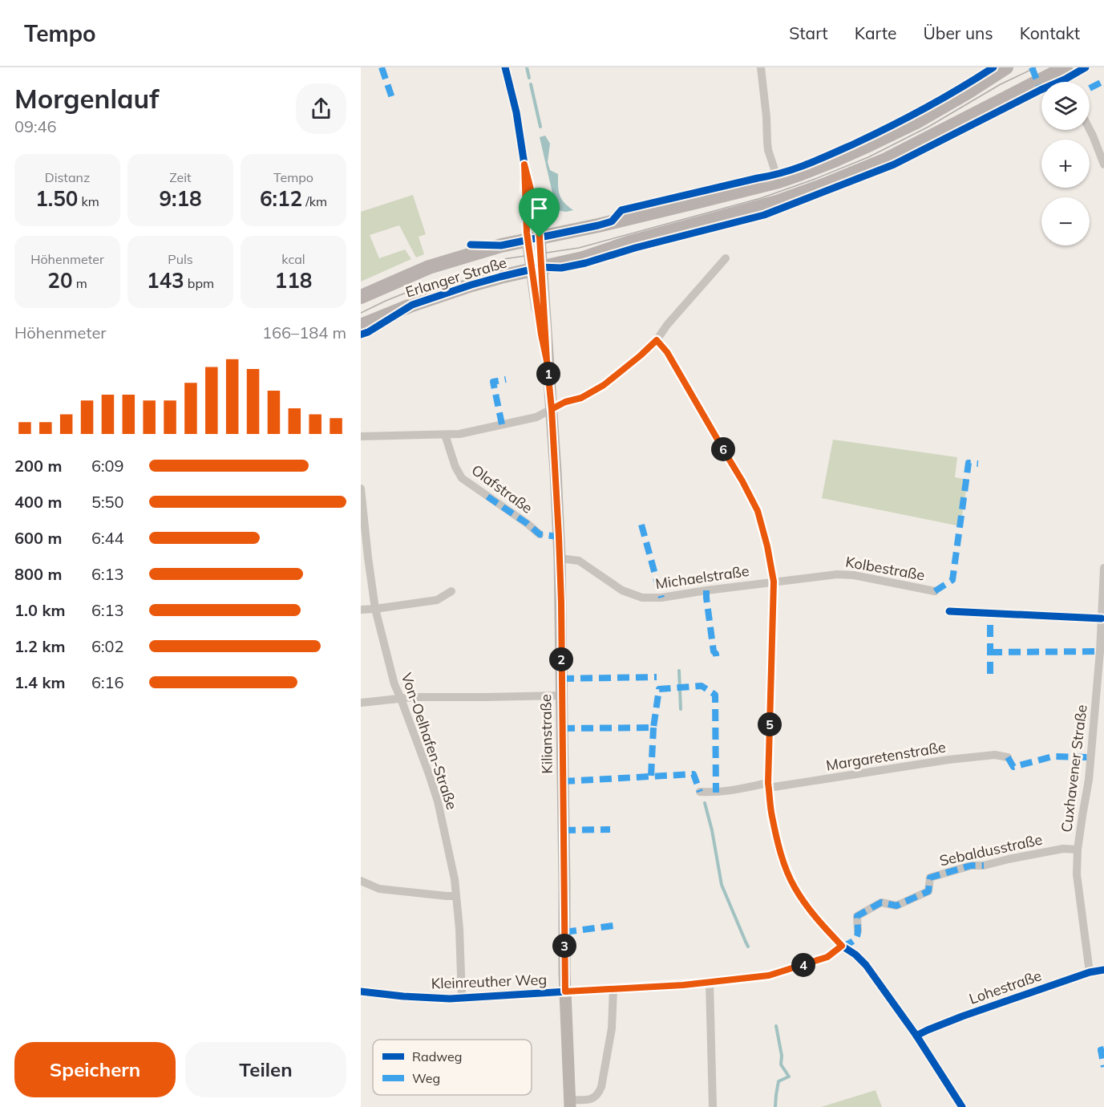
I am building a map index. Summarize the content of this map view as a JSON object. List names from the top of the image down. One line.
{"streets":{"main road":["Erlanger Straße","Kilianstraße"],"street":["Olafstraße","Kolbestraße","Michaelstraße","Von-Oelhafen-Straße","Margaretenstraße","Cuxhavener Straße","Sebaldusstraße","Kleinreuther Weg","Lohestraße"]},"crossings":[["Erlanger Straße","Kilianstraße"],["Kolbestraße","Michaelstraße"],["Michaelstraße","Kilianstraße"],["Kilianstraße","Kleinreuther Weg"],["Von-Oelhafen-Straße","Kleinreuther Weg"],["Cuxhavener Straße","Sebaldusstraße"],["Cuxhavener Straße","Lohestraße"]],"legend":["Radweg","Weg"],"page":{"header":"Tempo","nav":["Start","Karte","Über uns","Kontakt"],"heading":["Morgenlauf","09:46"],"map_buttons":["+","−"],"stats":[["Distanz","1.50 km"],["Zeit","9:18"],["Tempo","6:12 /km"],["Höhenmeter","20 m"],["Puls","143 bpm"],["kcal","118"]],"chart":["Höhenmeter","166–184 m"],"pins":["1","6","2","5","3","4"],"list":[{"name":"200 m","note":"6:09"},{"name":"400 m","note":"5:50"},{"name":"600 m","note":"6:44"},{"name":"800 m","note":"6:13"},{"name":"1.0 km","note":"6:13"},{"name":"1.2 km","note":"6:02"},{"name":"1.4 km","note":"6:16"}],"buttons":["Speichern","Teilen"]}}
